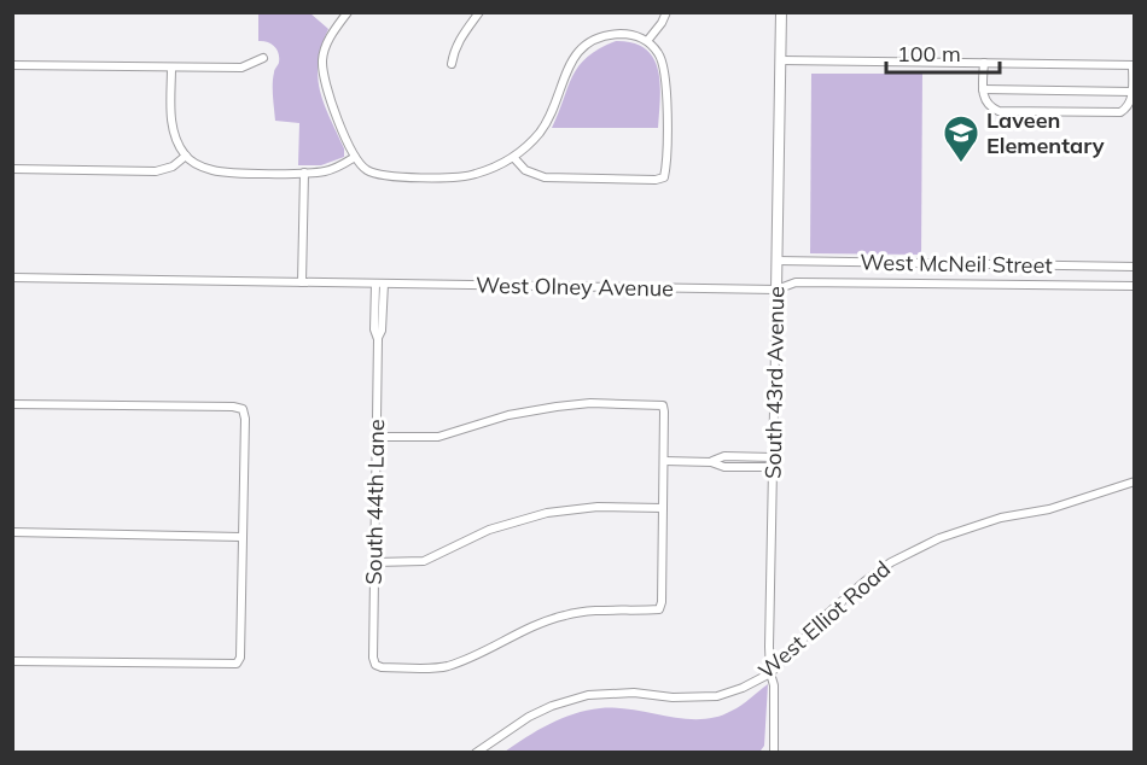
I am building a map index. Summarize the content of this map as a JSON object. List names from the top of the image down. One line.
{"streets":{"street":["West McNeil Street","West Olney Avenue","South 43rd Avenue","South 44th Lane","West Elliot Road"]},"crossings":[["West McNeil Street","South 43rd Avenue"],["West Olney Avenue","South 43rd Avenue"],["West Olney Avenue","South 44th Lane"],["South 43rd Avenue","West Elliot Road"]],"places":{"school or university":["Laveen Elementary"]},"scale_bar":"100 m"}
